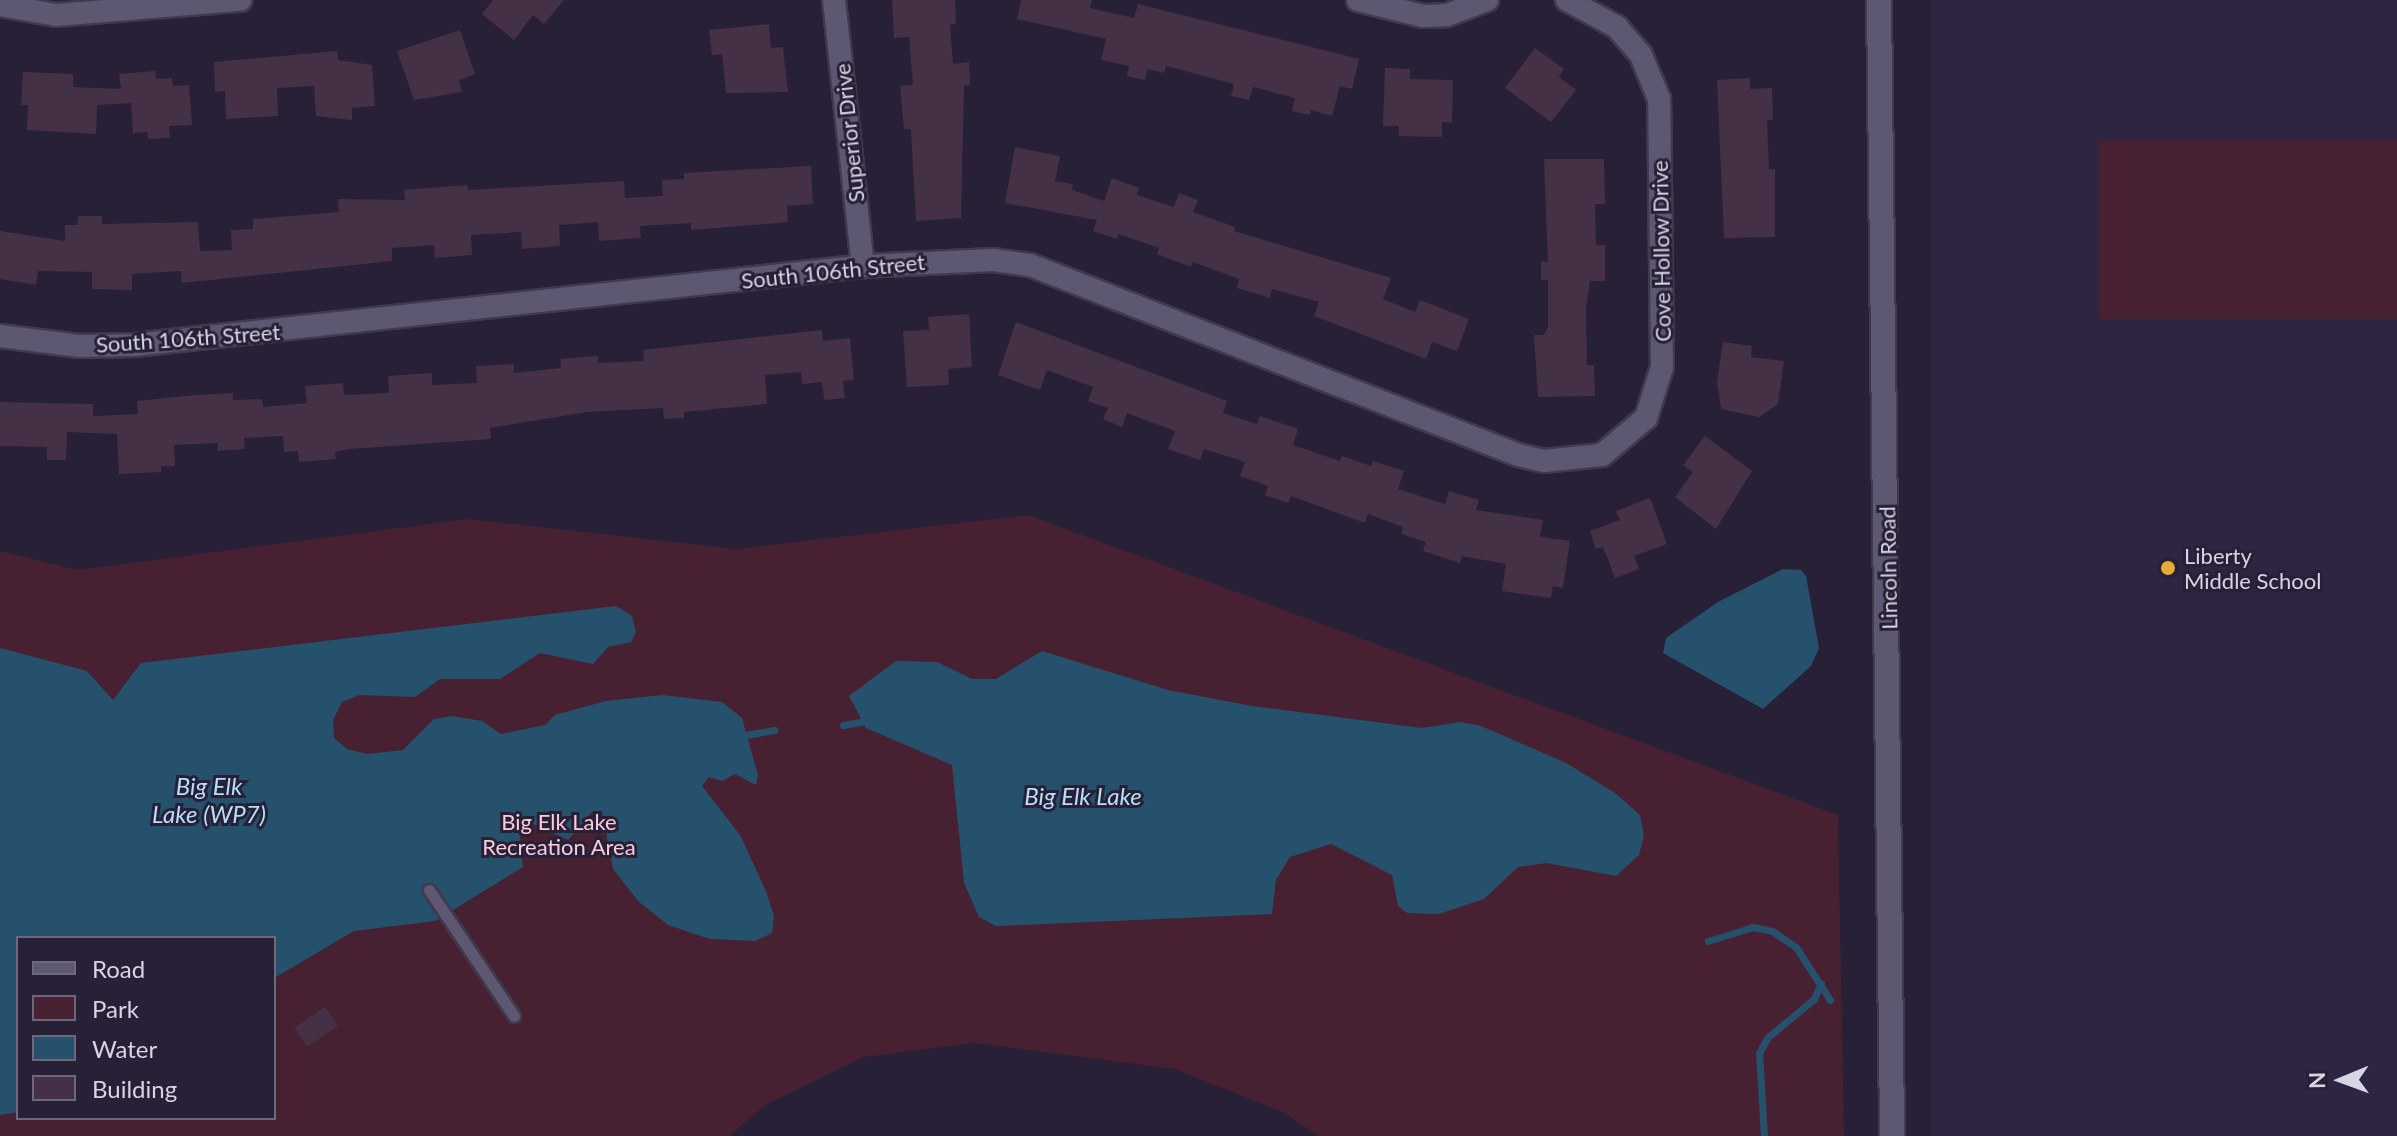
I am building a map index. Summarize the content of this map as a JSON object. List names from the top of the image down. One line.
{"streets":{"street":["Superior Drive","Cove Hollow Drive","South 106th Street","Lincoln Road"]},"crossings":[["Superior Drive","South 106th Street"],["Cove Hollow Drive","South 106th Street"]],"water":["Big Elk Lake (WP7)","Big Elk Lake"],"parks":["Big Elk Lake Recreation Area"],"places":["Liberty Middle School"],"legend":["Road","Park","Water","Building"],"north":"left"}
